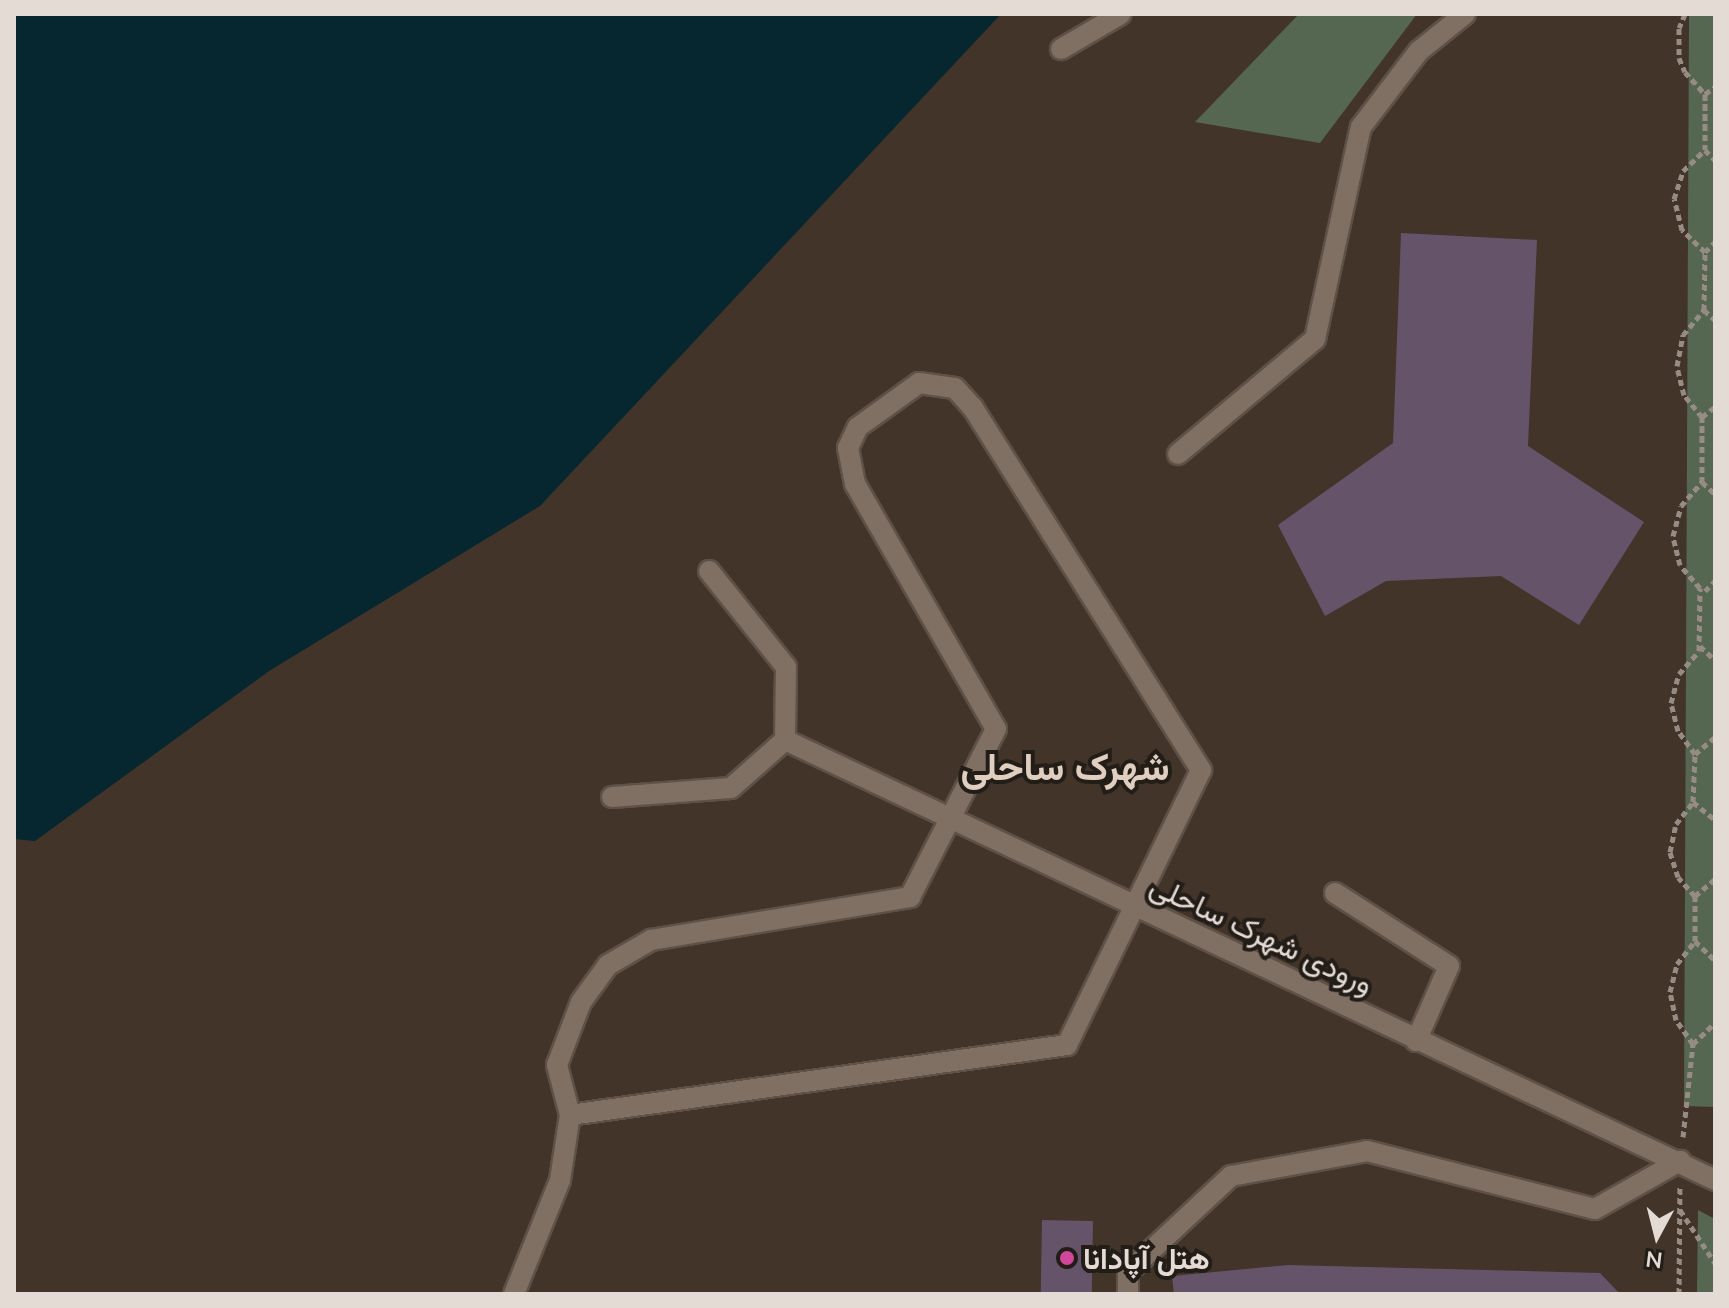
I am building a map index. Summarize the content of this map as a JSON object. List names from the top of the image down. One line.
{"streets":{"street":["ورودی شهرک ساحلی"]},"districts":["شهرک ساحلی"],"places":["هتل آپادانا"],"north":"bottom"}
